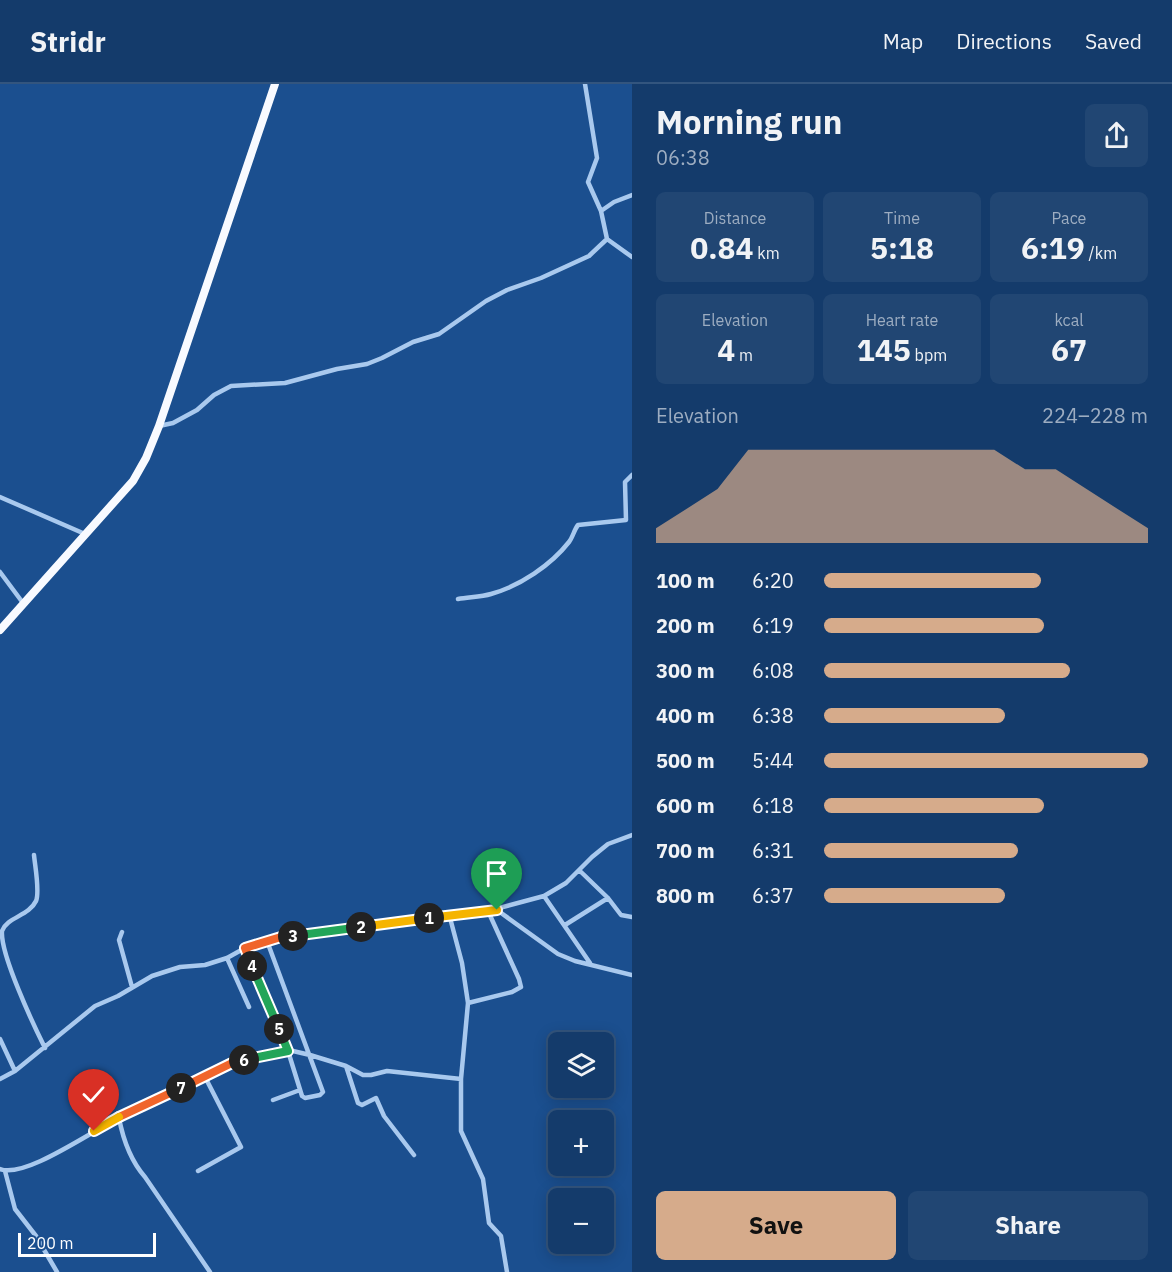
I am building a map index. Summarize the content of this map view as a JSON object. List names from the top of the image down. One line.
{"scale_bar":"200 m","page":{"header":"Stridr","nav":["Map","Directions","Saved"],"heading":["Morning run","06:38"],"stats":[["Distance","0.84 km"],["Time","5:18"],["Pace","6:19 /km"],["Elevation","4 m"],["Heart rate","145 bpm"],["kcal","67"]],"chart":["Elevation","224–228 m"],"list":[{"name":"100 m","note":"6:20"},{"name":"200 m","note":"6:19"},{"name":"300 m","note":"6:08"},{"name":"400 m","note":"6:38"},{"name":"500 m","note":"5:44"},{"name":"600 m","note":"6:18"},{"name":"700 m","note":"6:31"},{"name":"800 m","note":"6:37"}],"pins":["1","2","3","4","5","6","7"],"map_buttons":["+","−"],"buttons":["Save","Share"],"scale":"200 m"}}
